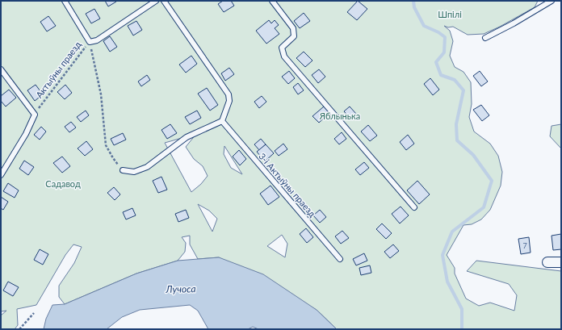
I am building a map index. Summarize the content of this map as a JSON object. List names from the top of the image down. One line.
{"streets":{"lane":["Актыўны праезд","3-і Актыўны праезд"]},"water":["Лучоса"],"parks":["Шпілі","Яблынька","Садавод"],"house_numbers":["7"]}
